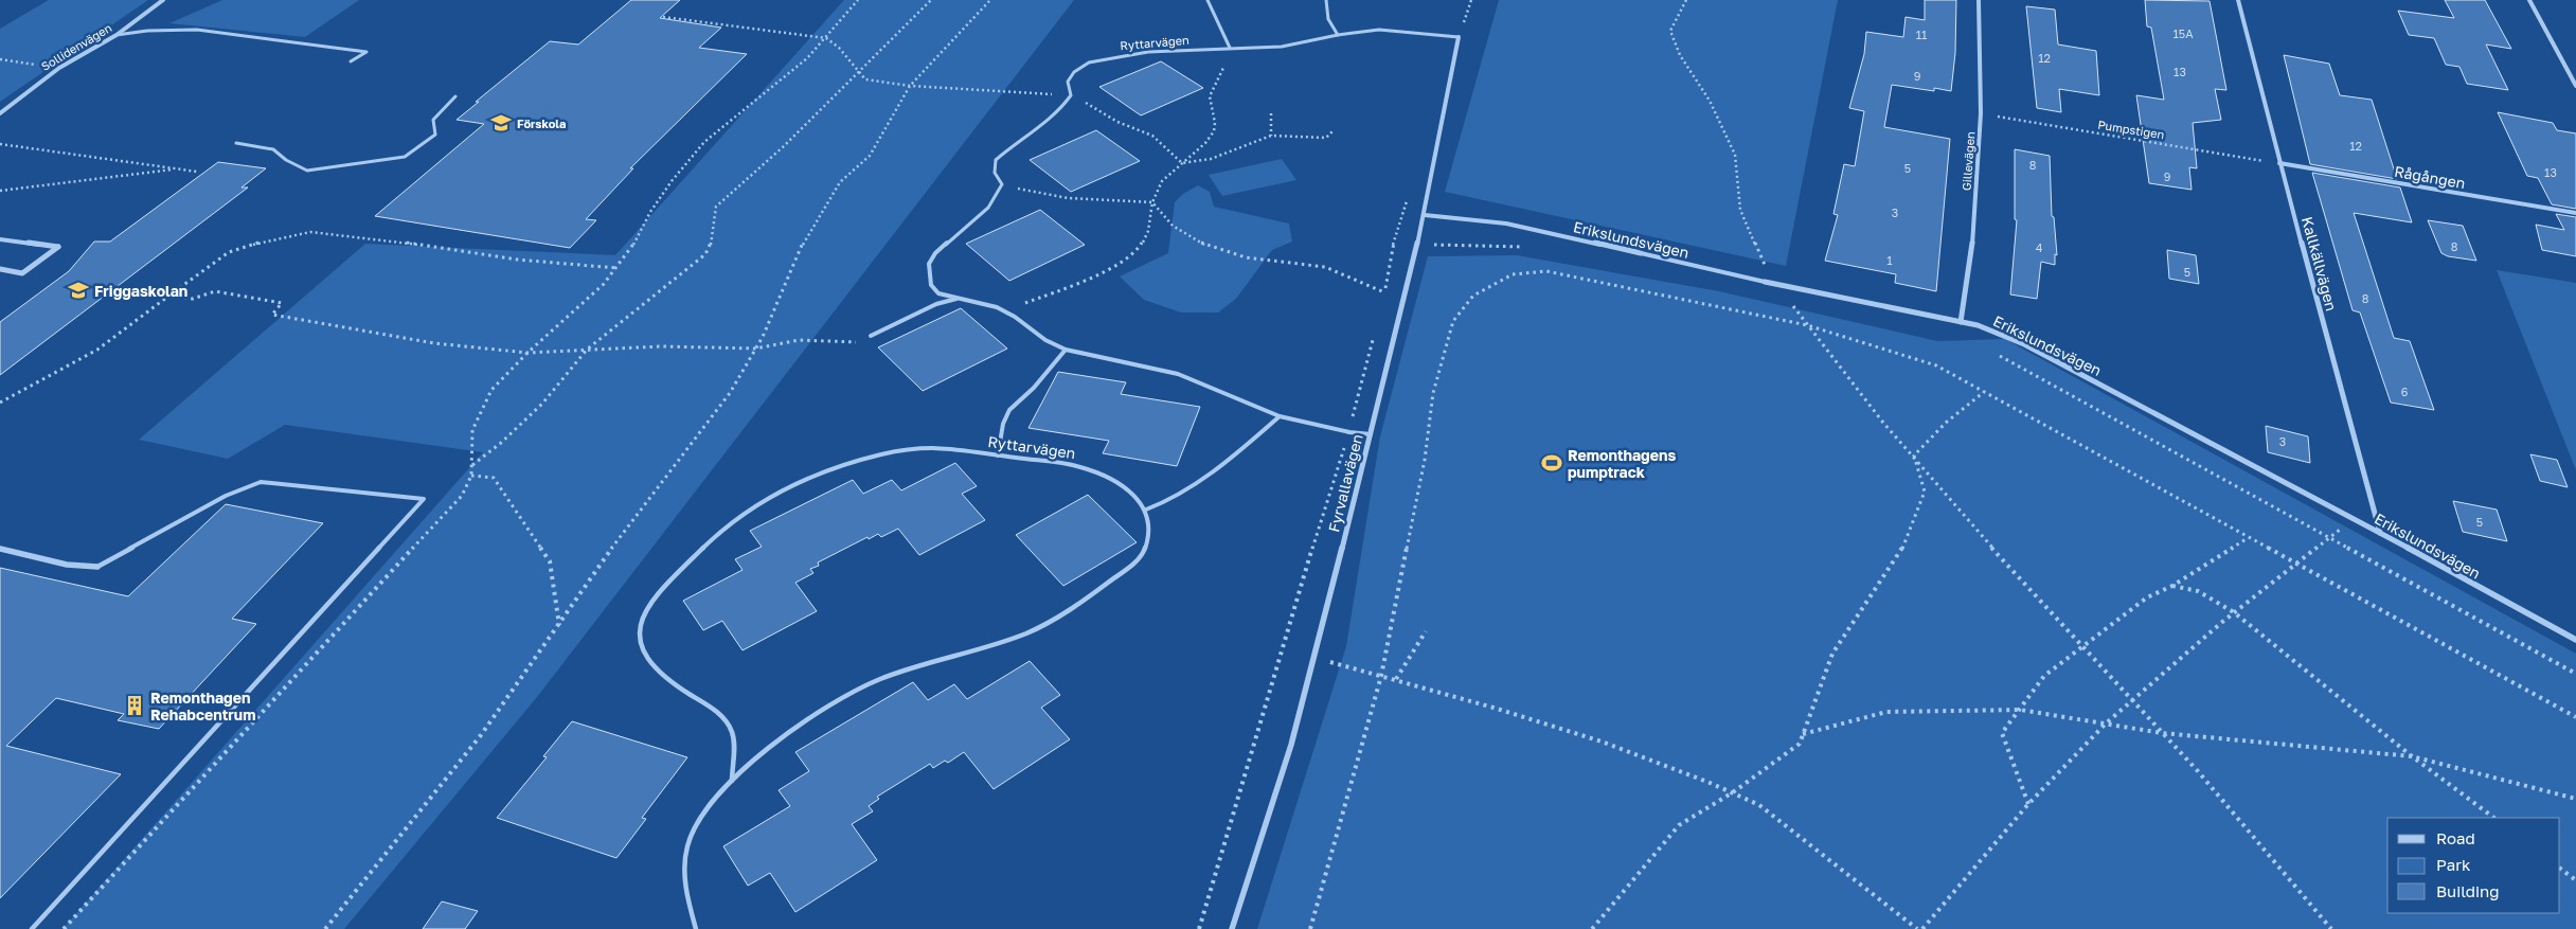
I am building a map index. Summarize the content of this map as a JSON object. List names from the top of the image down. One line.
{"streets":{"street":["Sollidenvägen","Gillevägen","Rågången","Erikslundsvägen","Kallkällvägen","Fyrvallavägen"],"lane":["Ryttarvägen"],"path":["Pumpstigen"]},"crossings":[["Ryttarvägen","Fyrvallavägen"],["Pumpstigen","Gillevägen"],["Pumpstigen","Rågången"],["Pumpstigen","Kallkällvägen"],["Gillevägen","Erikslundsvägen"],["Rågången","Kallkällvägen"],["Erikslundsvägen","Kallkällvägen"],["Erikslundsvägen","Fyrvallavägen"]],"places":{"school or university":["Förskola","Friggaskolan"],"sports":["Remonthagens pumptrack"],"building":["Remonthagen Rehabcentrum"]},"house_numbers":["15A","11","12","13","9","12","8","5","13","9","3","8","4","1","5","8","6","3","5"],"legend":["Road","Park","Building"]}
